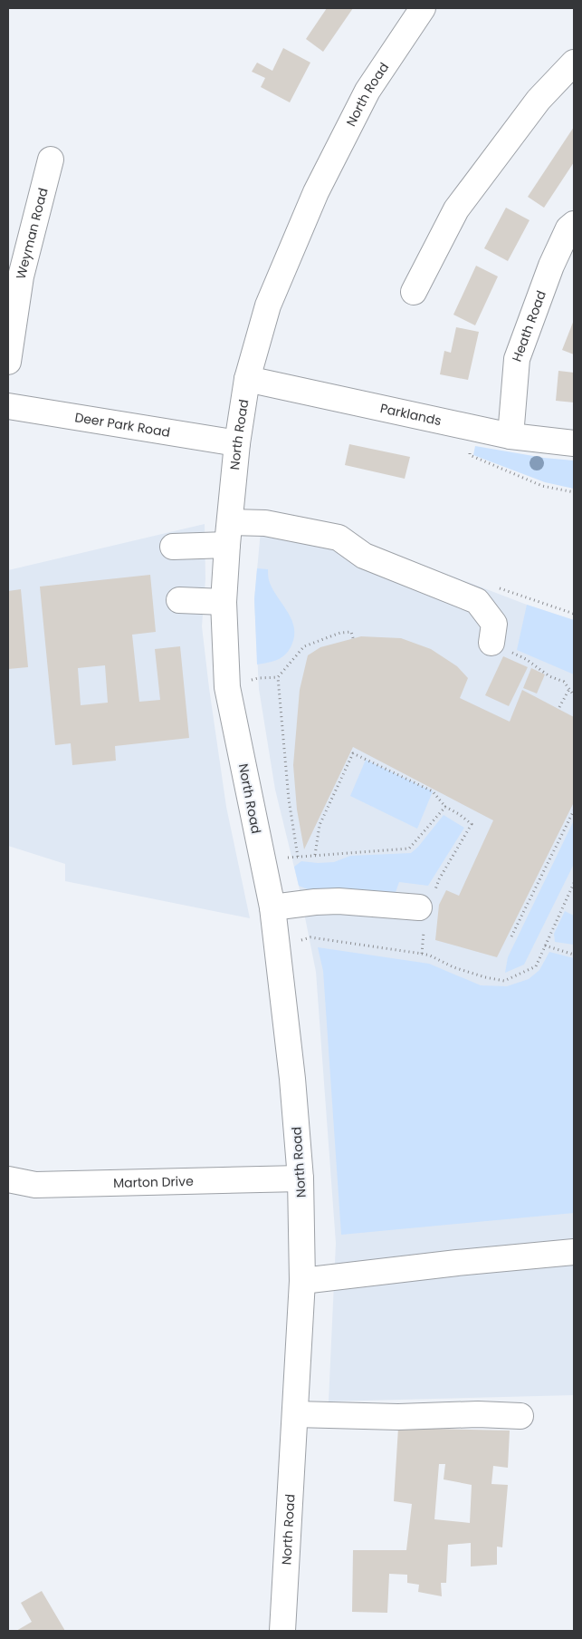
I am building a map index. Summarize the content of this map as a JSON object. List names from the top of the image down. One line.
{"streets":{"street":["North Road","Weyman Road","Heath Road","Parklands","Deer Park Road","Marton Drive"]},"crossings":[["North Road","Parklands"],["North Road","Deer Park Road"],["North Road","Marton Drive"],["Heath Road","Parklands"]]}
